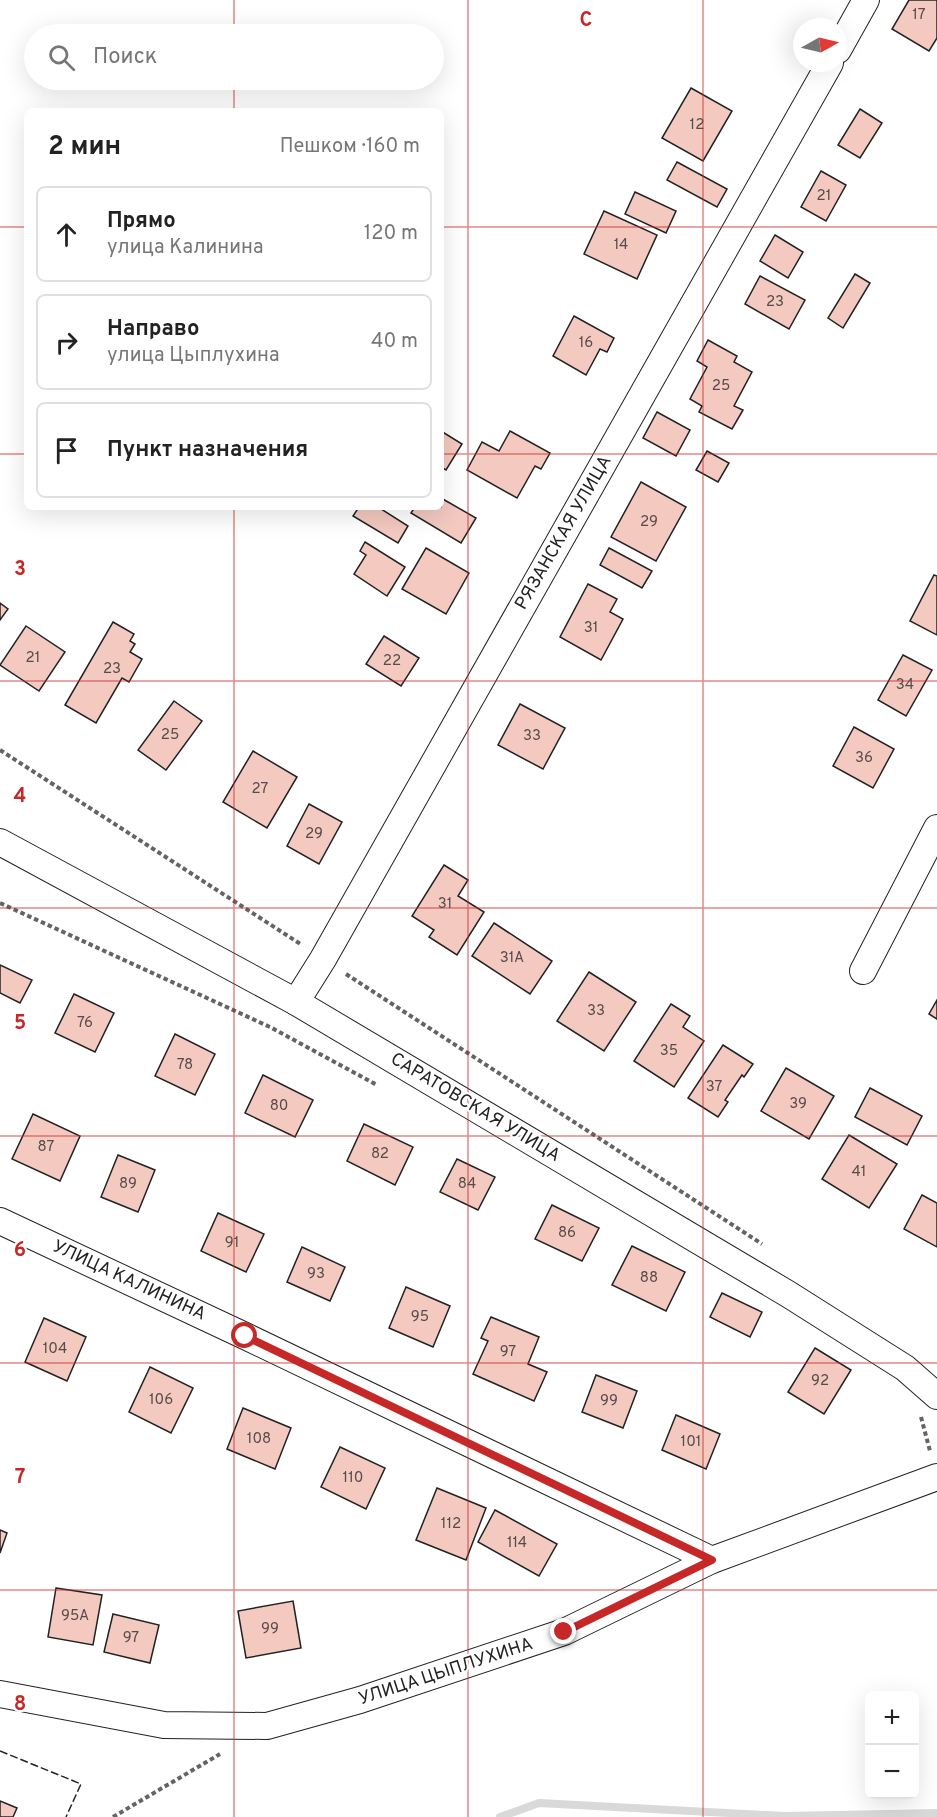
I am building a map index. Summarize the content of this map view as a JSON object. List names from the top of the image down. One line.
{"streets":{"street":["РЯЗАНСКАЯ УЛИЦА","САРАТОВСКАЯ УЛИЦА","УЛИЦА КАЛИНИНА","УЛИЦА ЦЫПЛУХИНА"]},"crossings":[["РЯЗАНСКАЯ УЛИЦА","САРАТОВСКАЯ УЛИЦА"],["УЛИЦА КАЛИНИНА","УЛИЦА ЦЫПЛУХИНА"]],"house_numbers":["17","12","21","14","23","16","25","29","31","21","22","23","34","25","33","36","27","29","31","31А","33","76","35","78","37","39","80","87","82","41","89","84","86","91","93","88","95","104","97","92","106","99","108","101","110","112","114","95А","99","97"],"north":"right","page":{"search":"Поиск","heading":["2 мин","Пешком · 160 m"],"list":[["Прямо","улица Калинина","120 m"],["Направо","улица Цыплухина","40 m"],"Пункт назначения"],"map_buttons":["+","−"]},"grid":{"columns":["C"],"rows":["3","4","5","6","7","8"]}}
